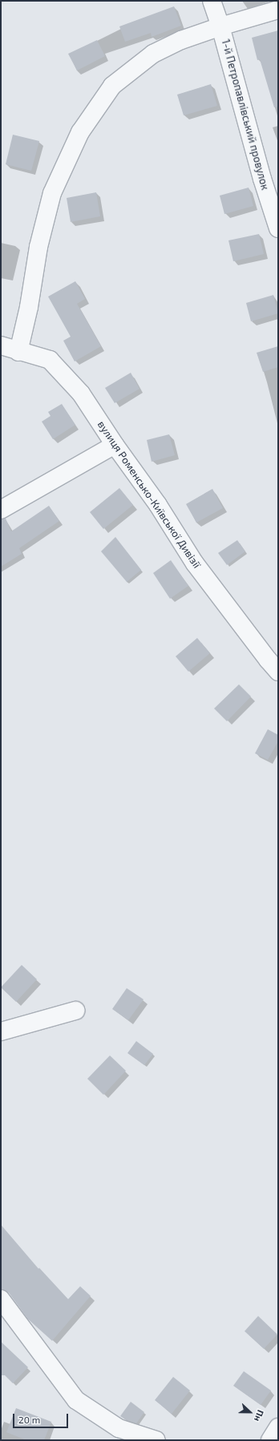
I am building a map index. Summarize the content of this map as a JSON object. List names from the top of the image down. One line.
{"streets":{"street":["1-й Петропавлівський провулок","вулиця Роменсько-Київської Дивізії"]},"scale_bar":"20 m","north":"right"}
